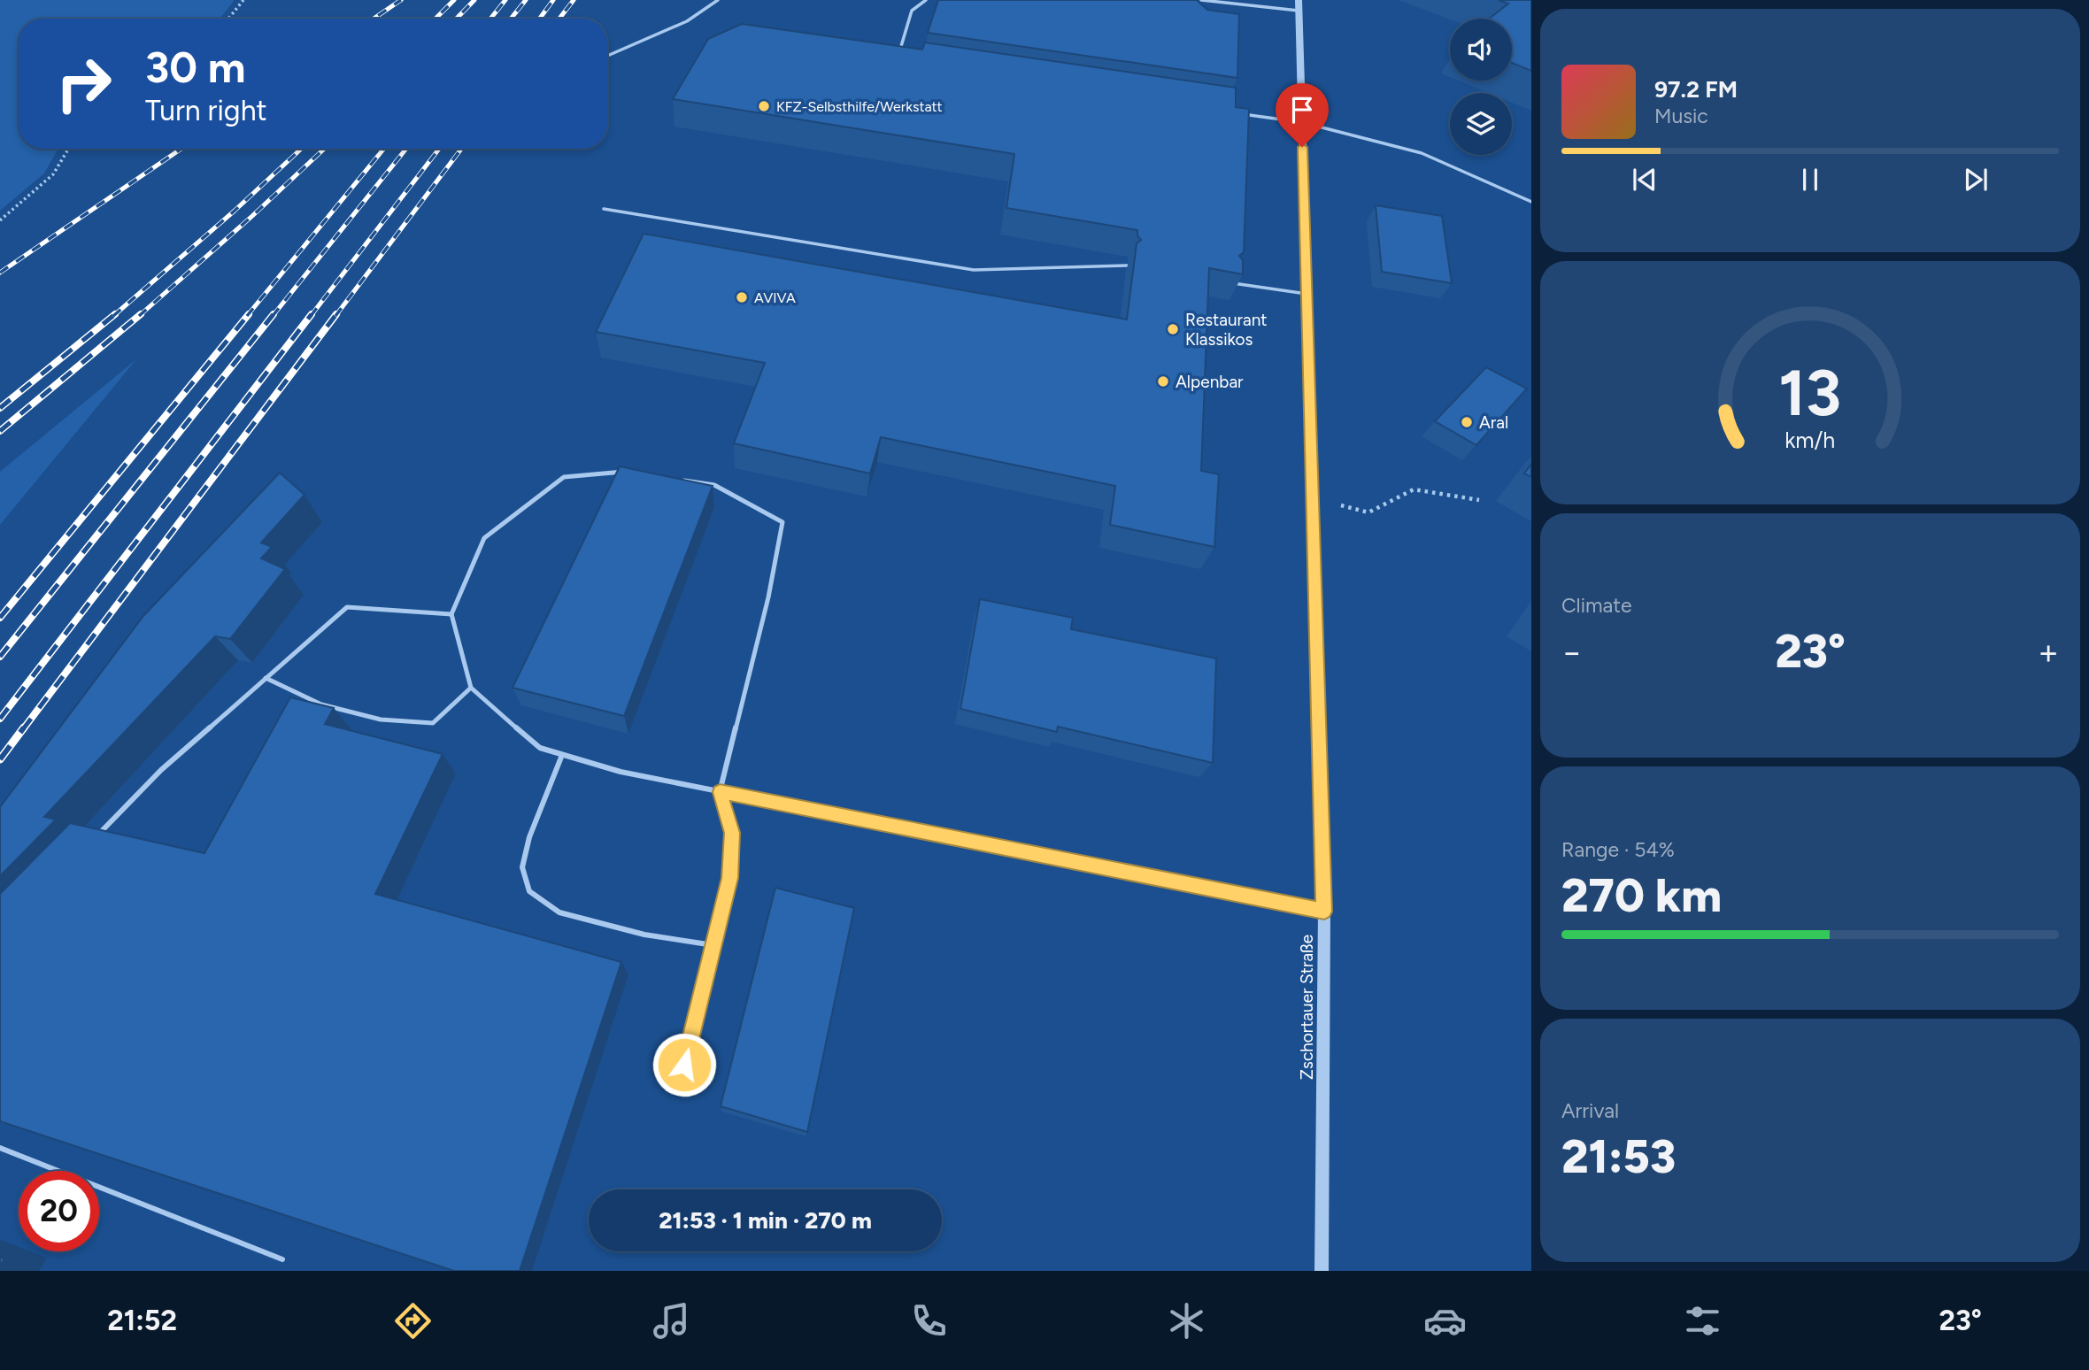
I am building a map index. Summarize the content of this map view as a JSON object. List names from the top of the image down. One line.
{"streets":{"street":["Zschortauer Straße"]},"places":["KFZ-Selbsthilfe/Werkstatt","AVIVA","Restaurant Klassikos","Alpenbar","Aral"],"page":{"turn":["30 m","Turn right"],"song":["97.2 FM","Music"],"tile":["Climate",["Range · 54%","270 km"],["Arrival","21:53"]],"heat":["−","23°","+"],"limit":"20","trip":"21:53 · 1 min · 270 m","tabs":["21:52","23°"],"gauge":["13","km/h"]}}
